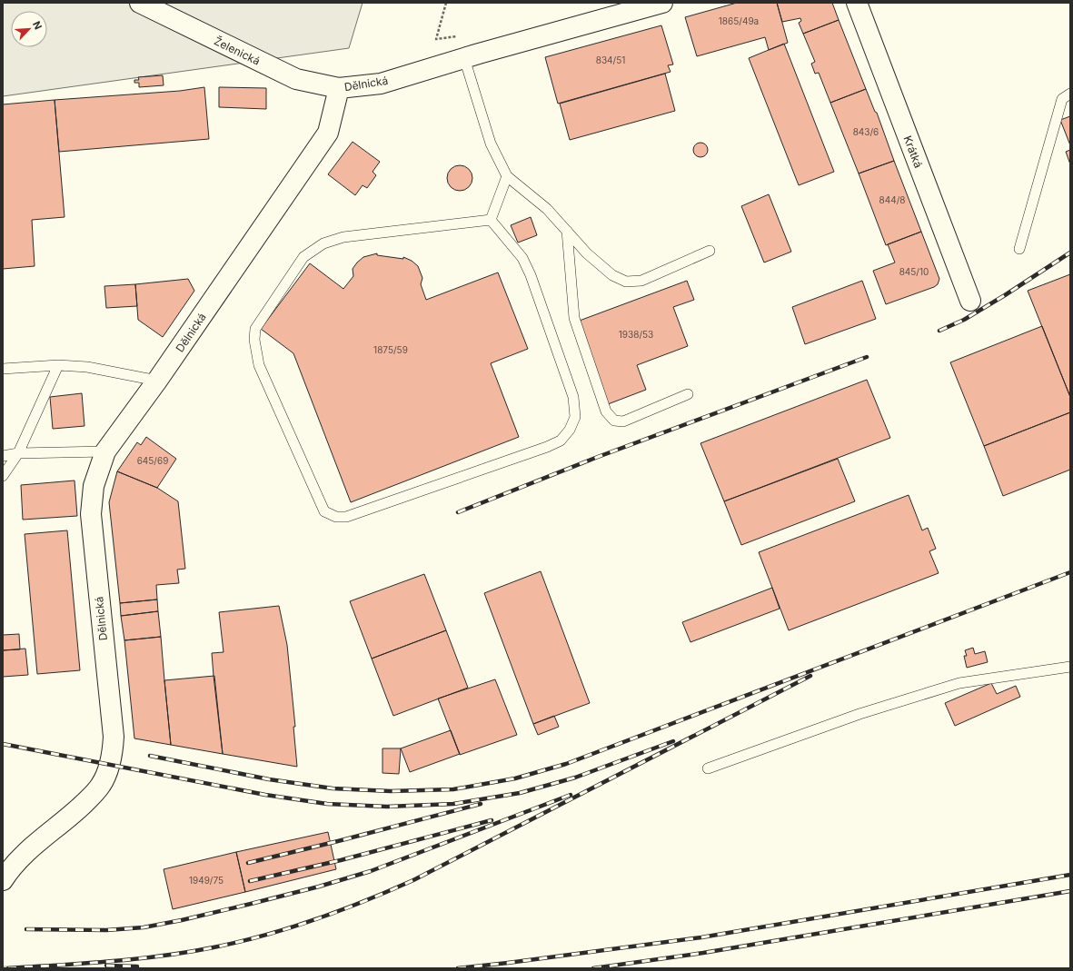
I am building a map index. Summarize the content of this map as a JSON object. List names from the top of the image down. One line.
{"streets":{"street":["Želenická","Dělnická","Krátká"]},"crossings":[["Želenická","Dělnická"]],"house_numbers":["1865/49a","834/51","843/6","844/8","845/10","1938/53","1875/59","645/69","1949/75"],"north":"top right"}
